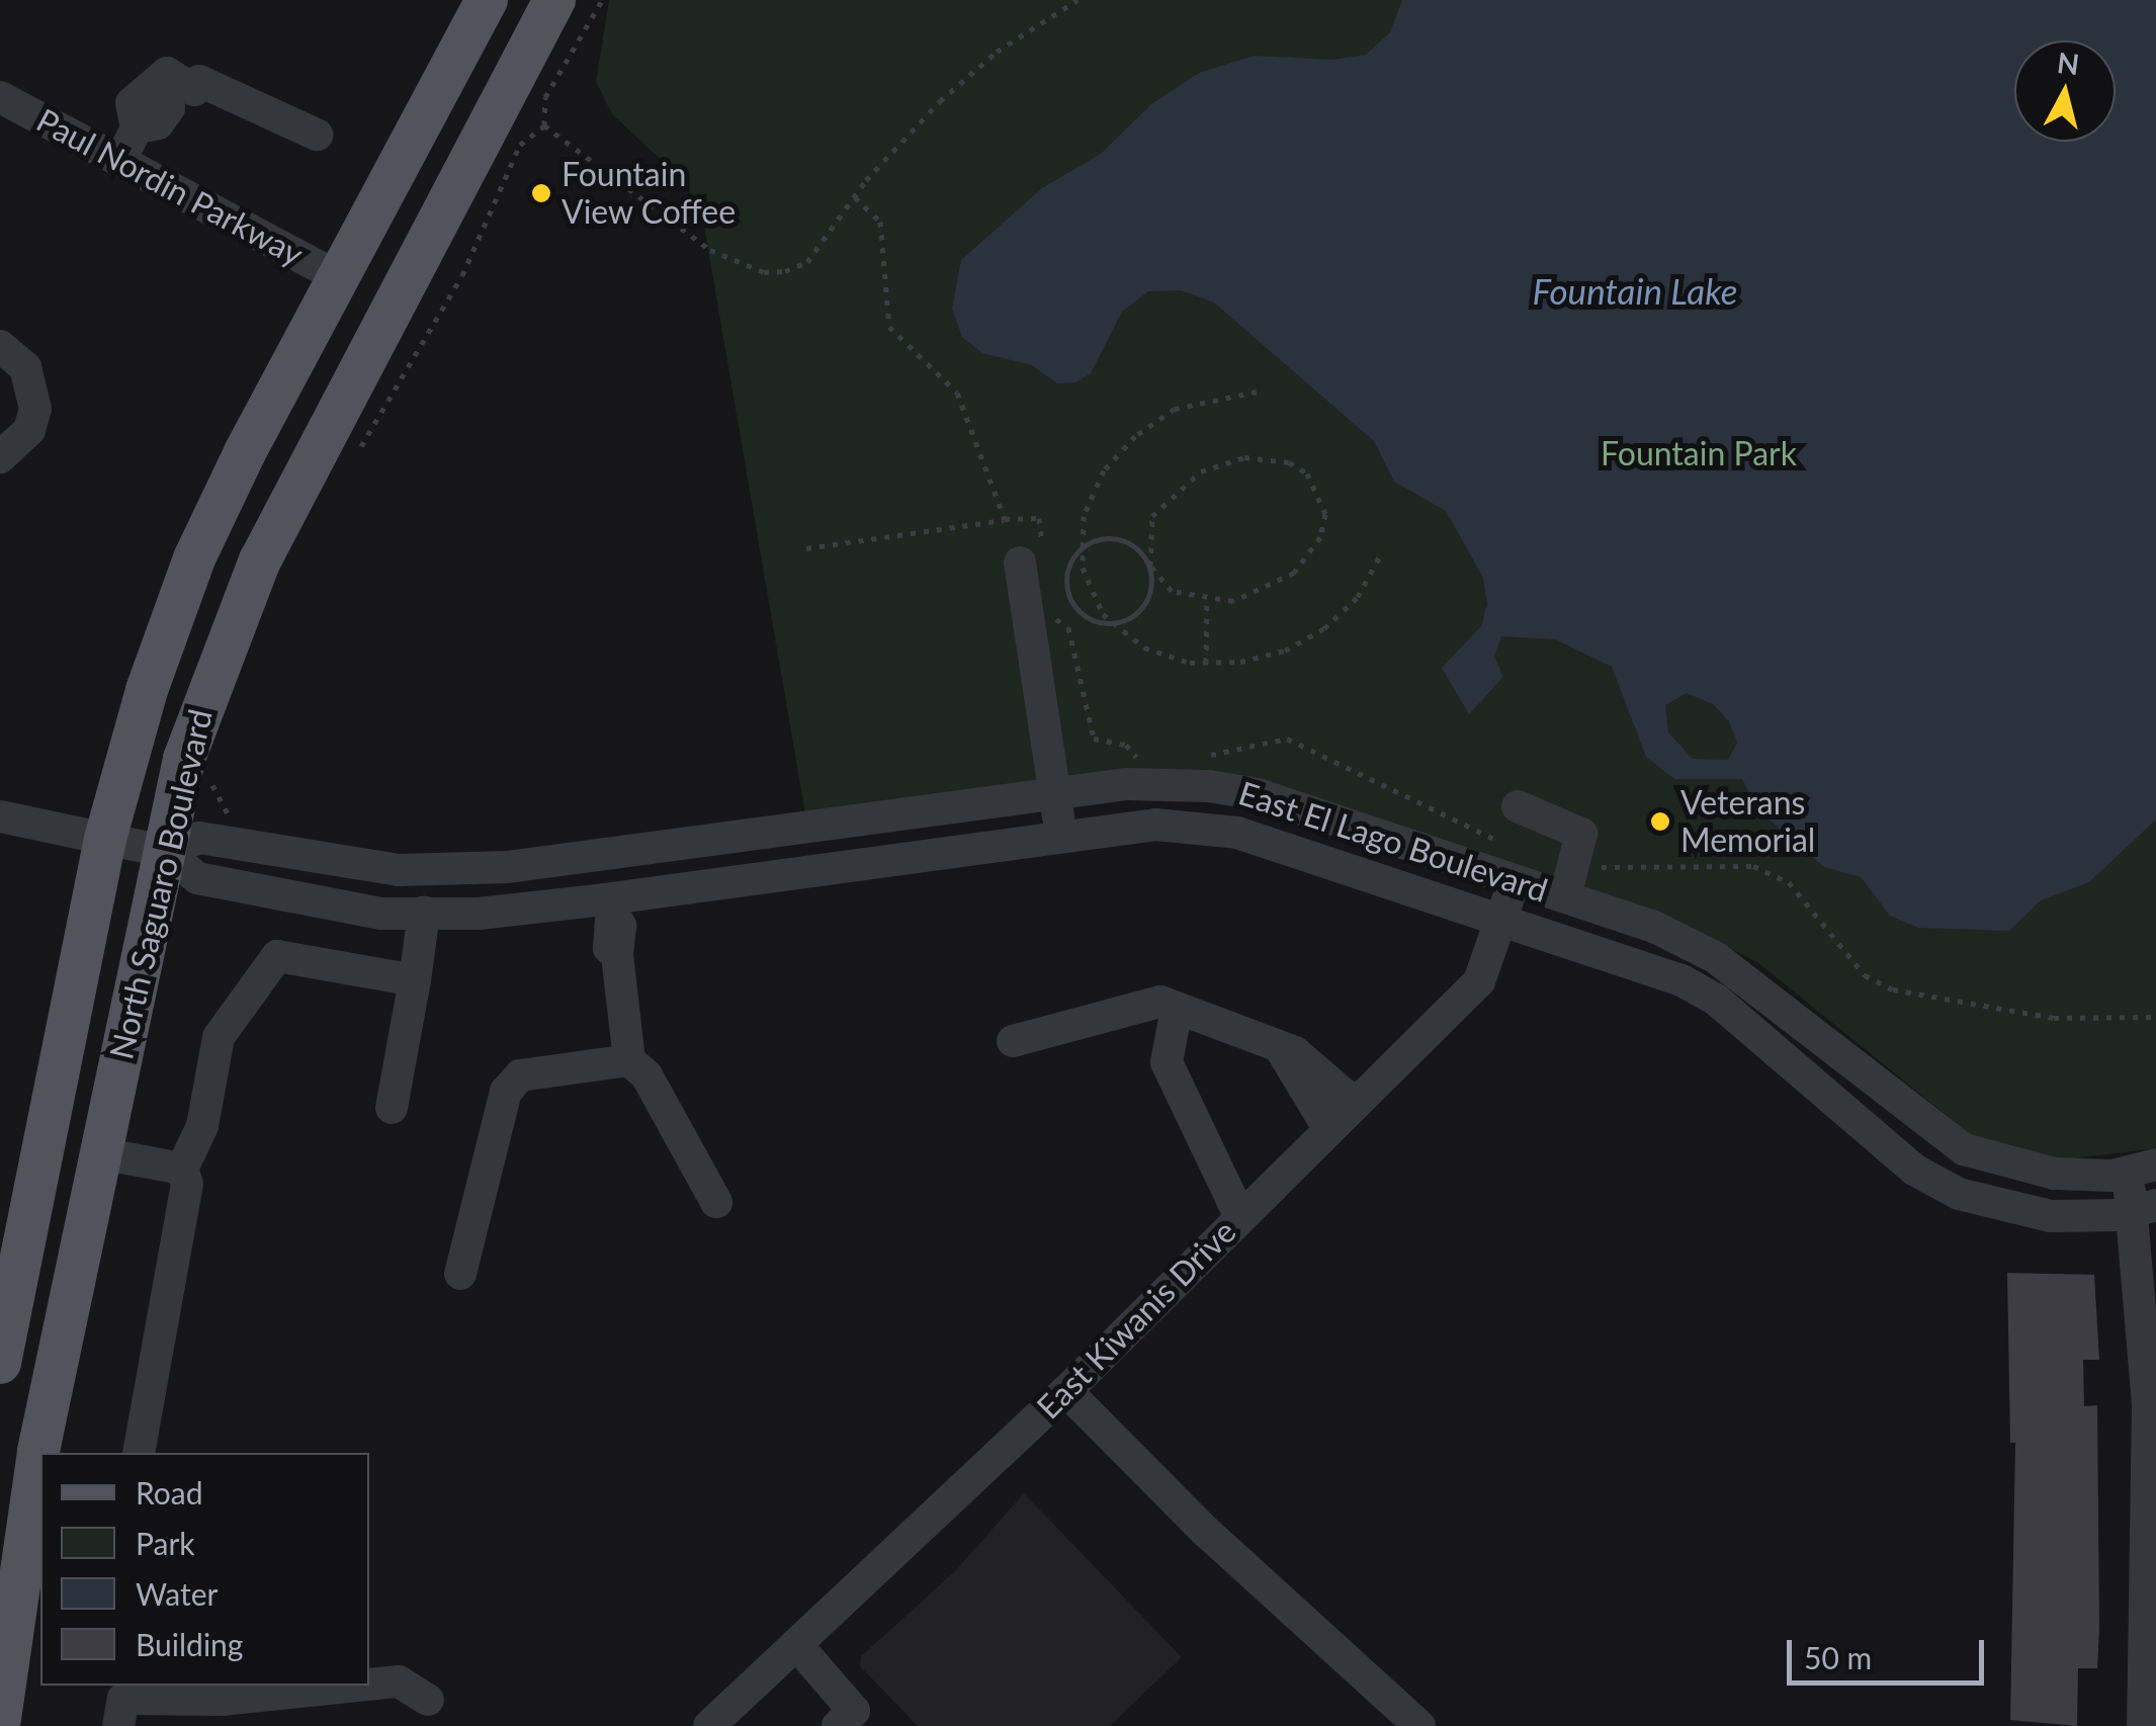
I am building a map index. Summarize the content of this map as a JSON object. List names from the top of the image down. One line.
{"streets":{"main road":["North Saguaro Boulevard"],"street":["Paul Nordin Parkway","East El Lago Boulevard","East Kiwanis Drive"]},"crossings":[["Paul Nordin Parkway","North Saguaro Boulevard"],["East El Lago Boulevard","North Saguaro Boulevard"],["East El Lago Boulevard","East Kiwanis Drive"]],"water":["Fountain Lake"],"parks":["Fountain Park"],"places":["Fountain View Coffee","Veterans Memorial"],"legend":["Road","Park","Water","Building"],"scale_bar":"50 m","north":"top"}
